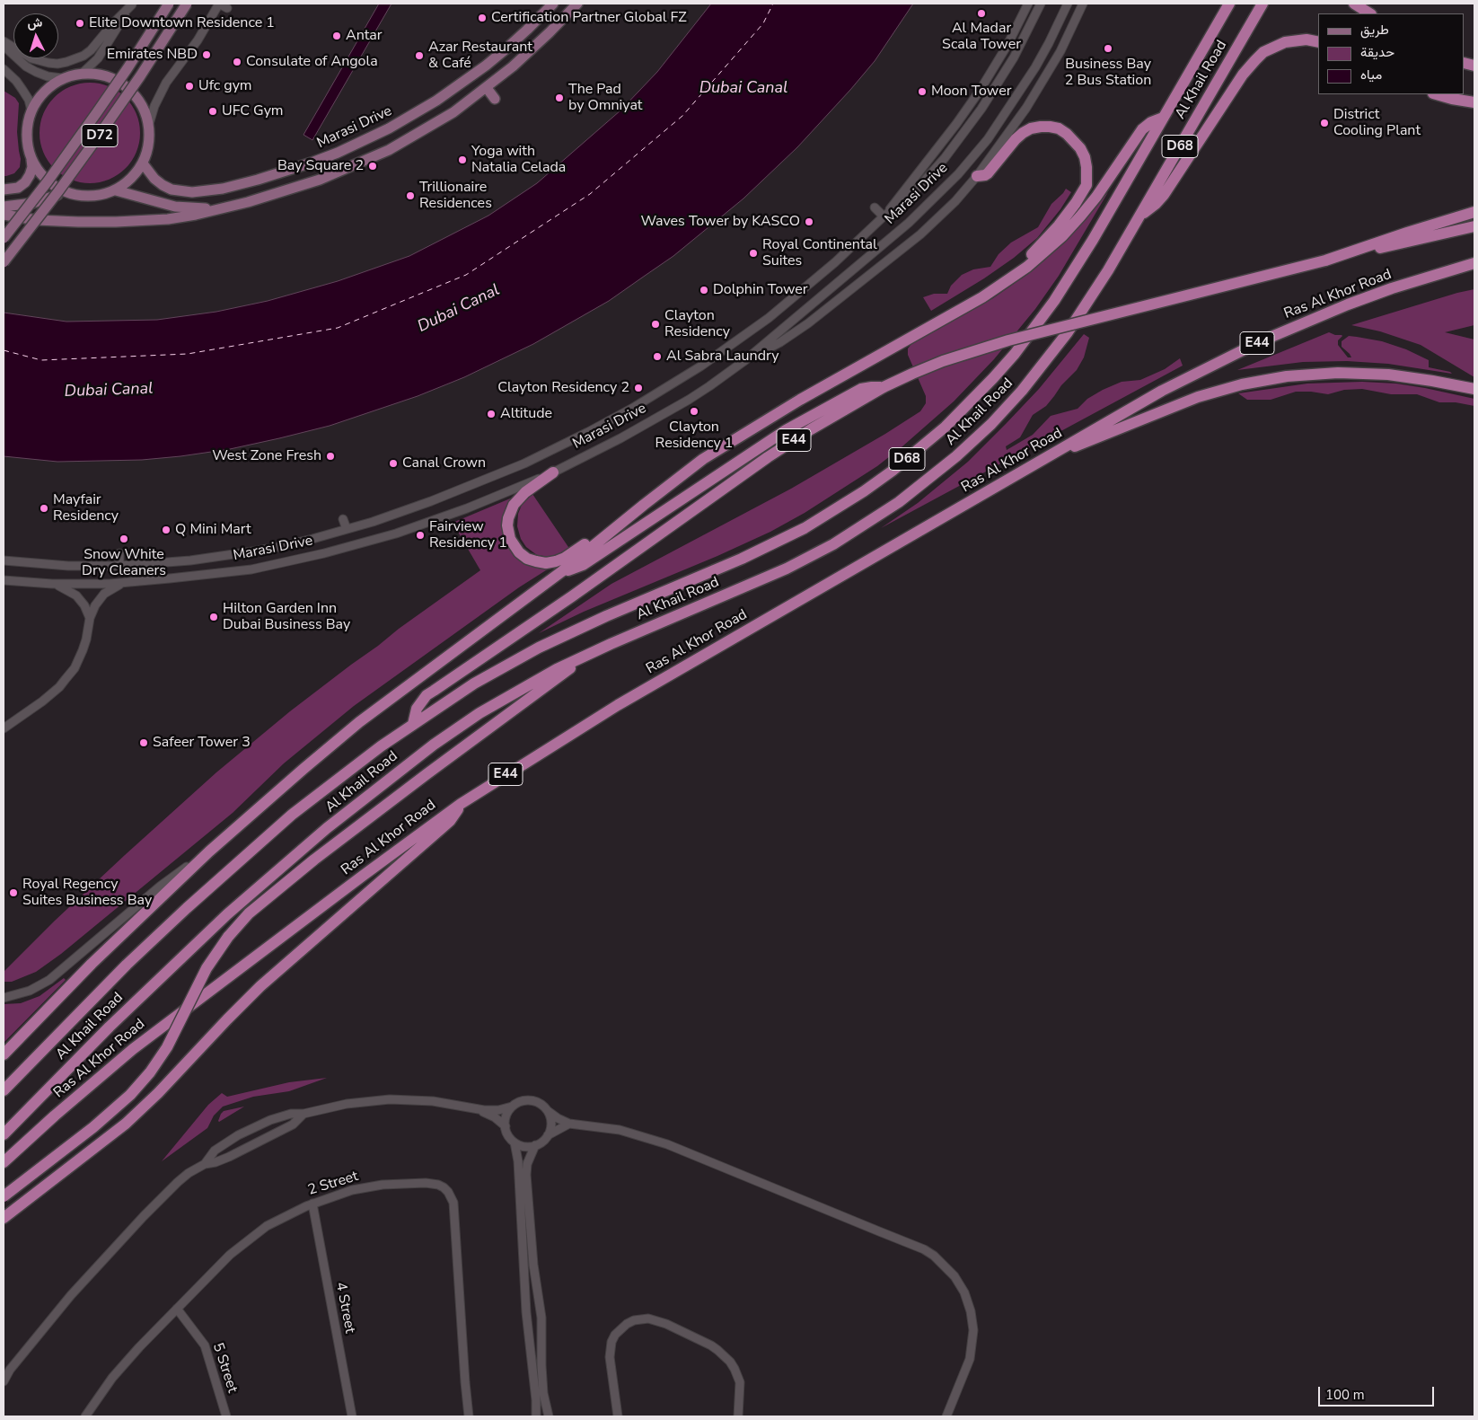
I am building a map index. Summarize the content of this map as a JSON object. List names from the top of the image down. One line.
{"streets":{"highway":["Al Khail Road","D68","Ras Al Khor Road","E44"],"main road":["Marasi Drive","D72"],"street":["2 Street","4 Street","5 Street"]},"crossings":[["Al Khail Road","Ras Al Khor Road"],["2 Street","4 Street"],["2 Street","5 Street"]],"water":["Dubai Canal"],"places":["Al Madar Scala Tower","Certification Partner Global FZ","Elite Downtown Residence 1","Antar","Business Bay 2 Bus Station","Emirates NBD","Azar Restaurant & Café","Consulate of Angola","Ufc gym","Moon Tower","The Pad by Omniyat","UFC Gym","District Cooling Plant","Yoga with Natalia Celada","Bay Square 2","Trillionaire Residences","Waves Tower by KASCO","Royal Continental Suites","Dolphin Tower","Clayton Residency","Al Sabra Laundry","Clayton Residency 2","Clayton Residency 1","Altitude","West Zone Fresh","Canal Crown","Mayfair Residency","Q Mini Mart","Fairview Residency 1","Snow White Dry Cleaners","Hilton Garden Inn Dubai Business Bay","Safeer Tower 3","Royal Regency Suites Business Bay"],"legend":["طريق","حديقة","مياه"],"scale_bar":"100 m","north":"top"}
